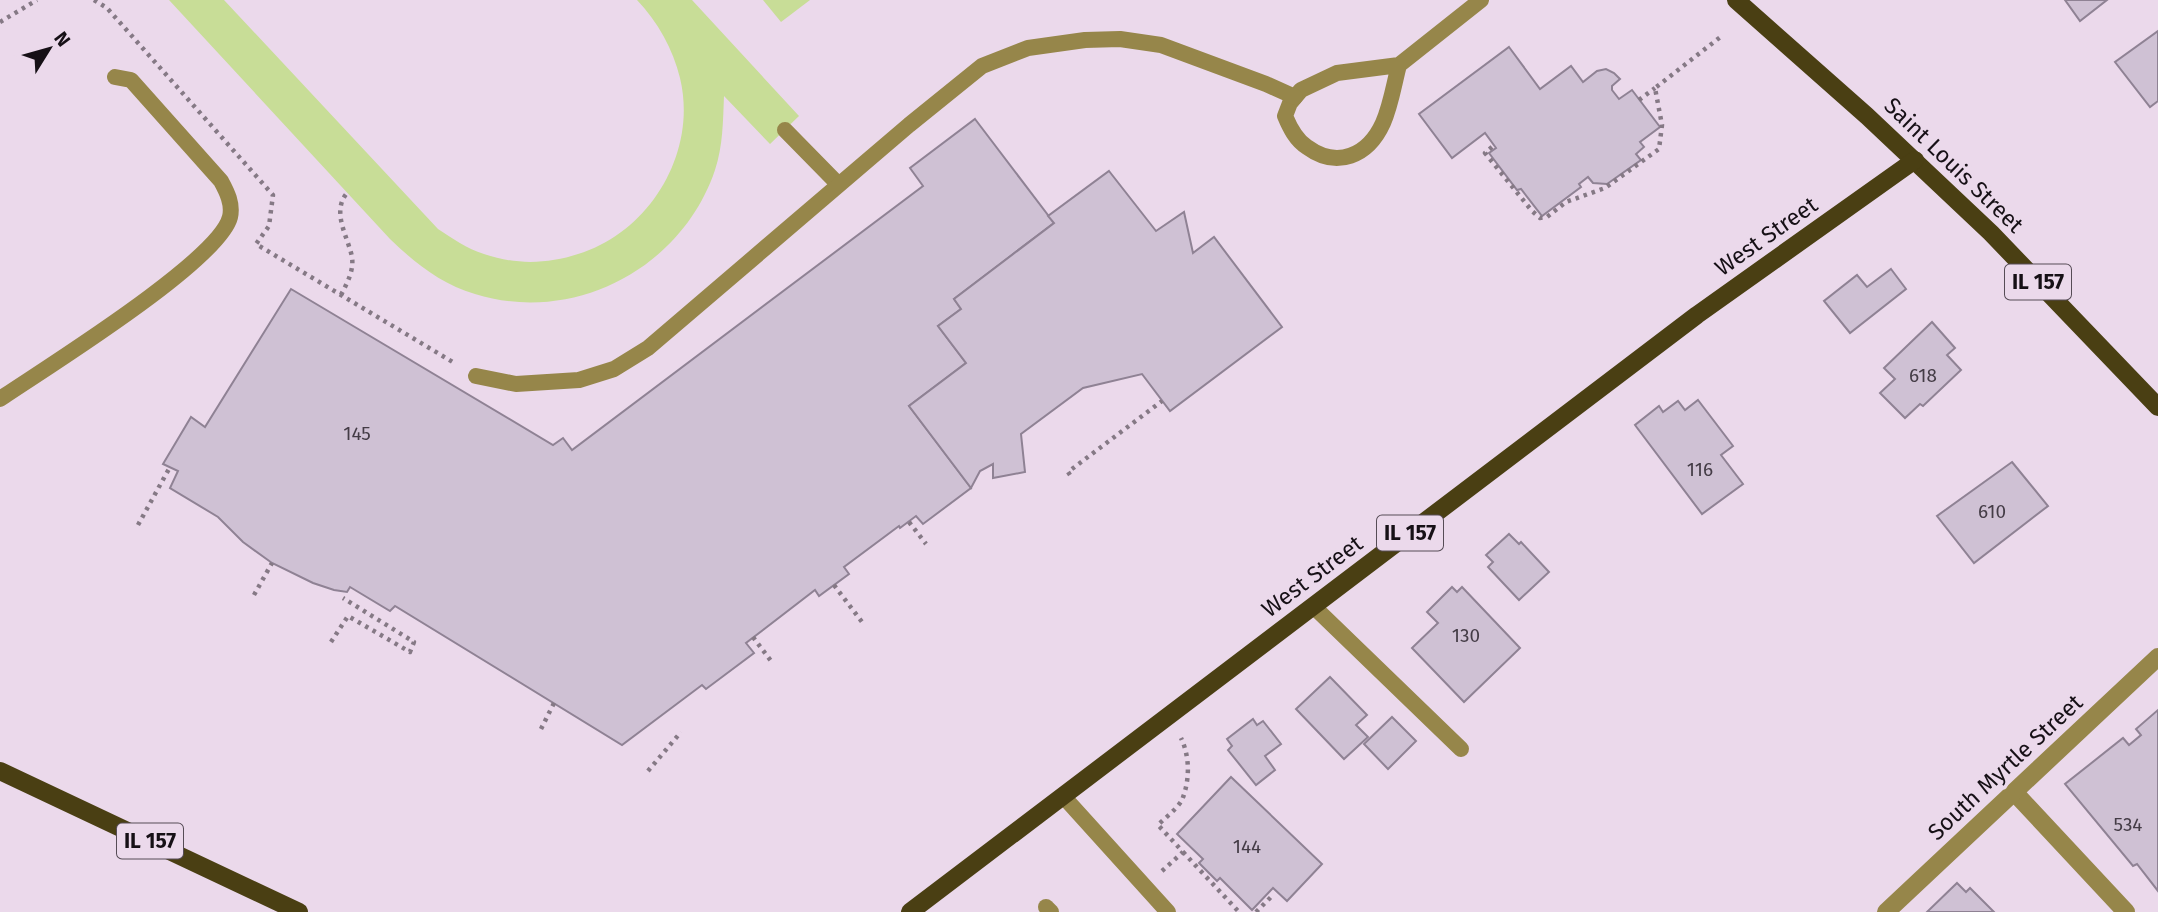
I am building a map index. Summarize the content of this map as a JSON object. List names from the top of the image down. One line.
{"streets":{"main road":["Saint Louis Street","West Street","IL 157"],"street":["South Myrtle Street"]},"crossings":[["Saint Louis Street","West Street"]],"house_numbers":["618","145","116","610","130","534","144"],"north":"top right"}
